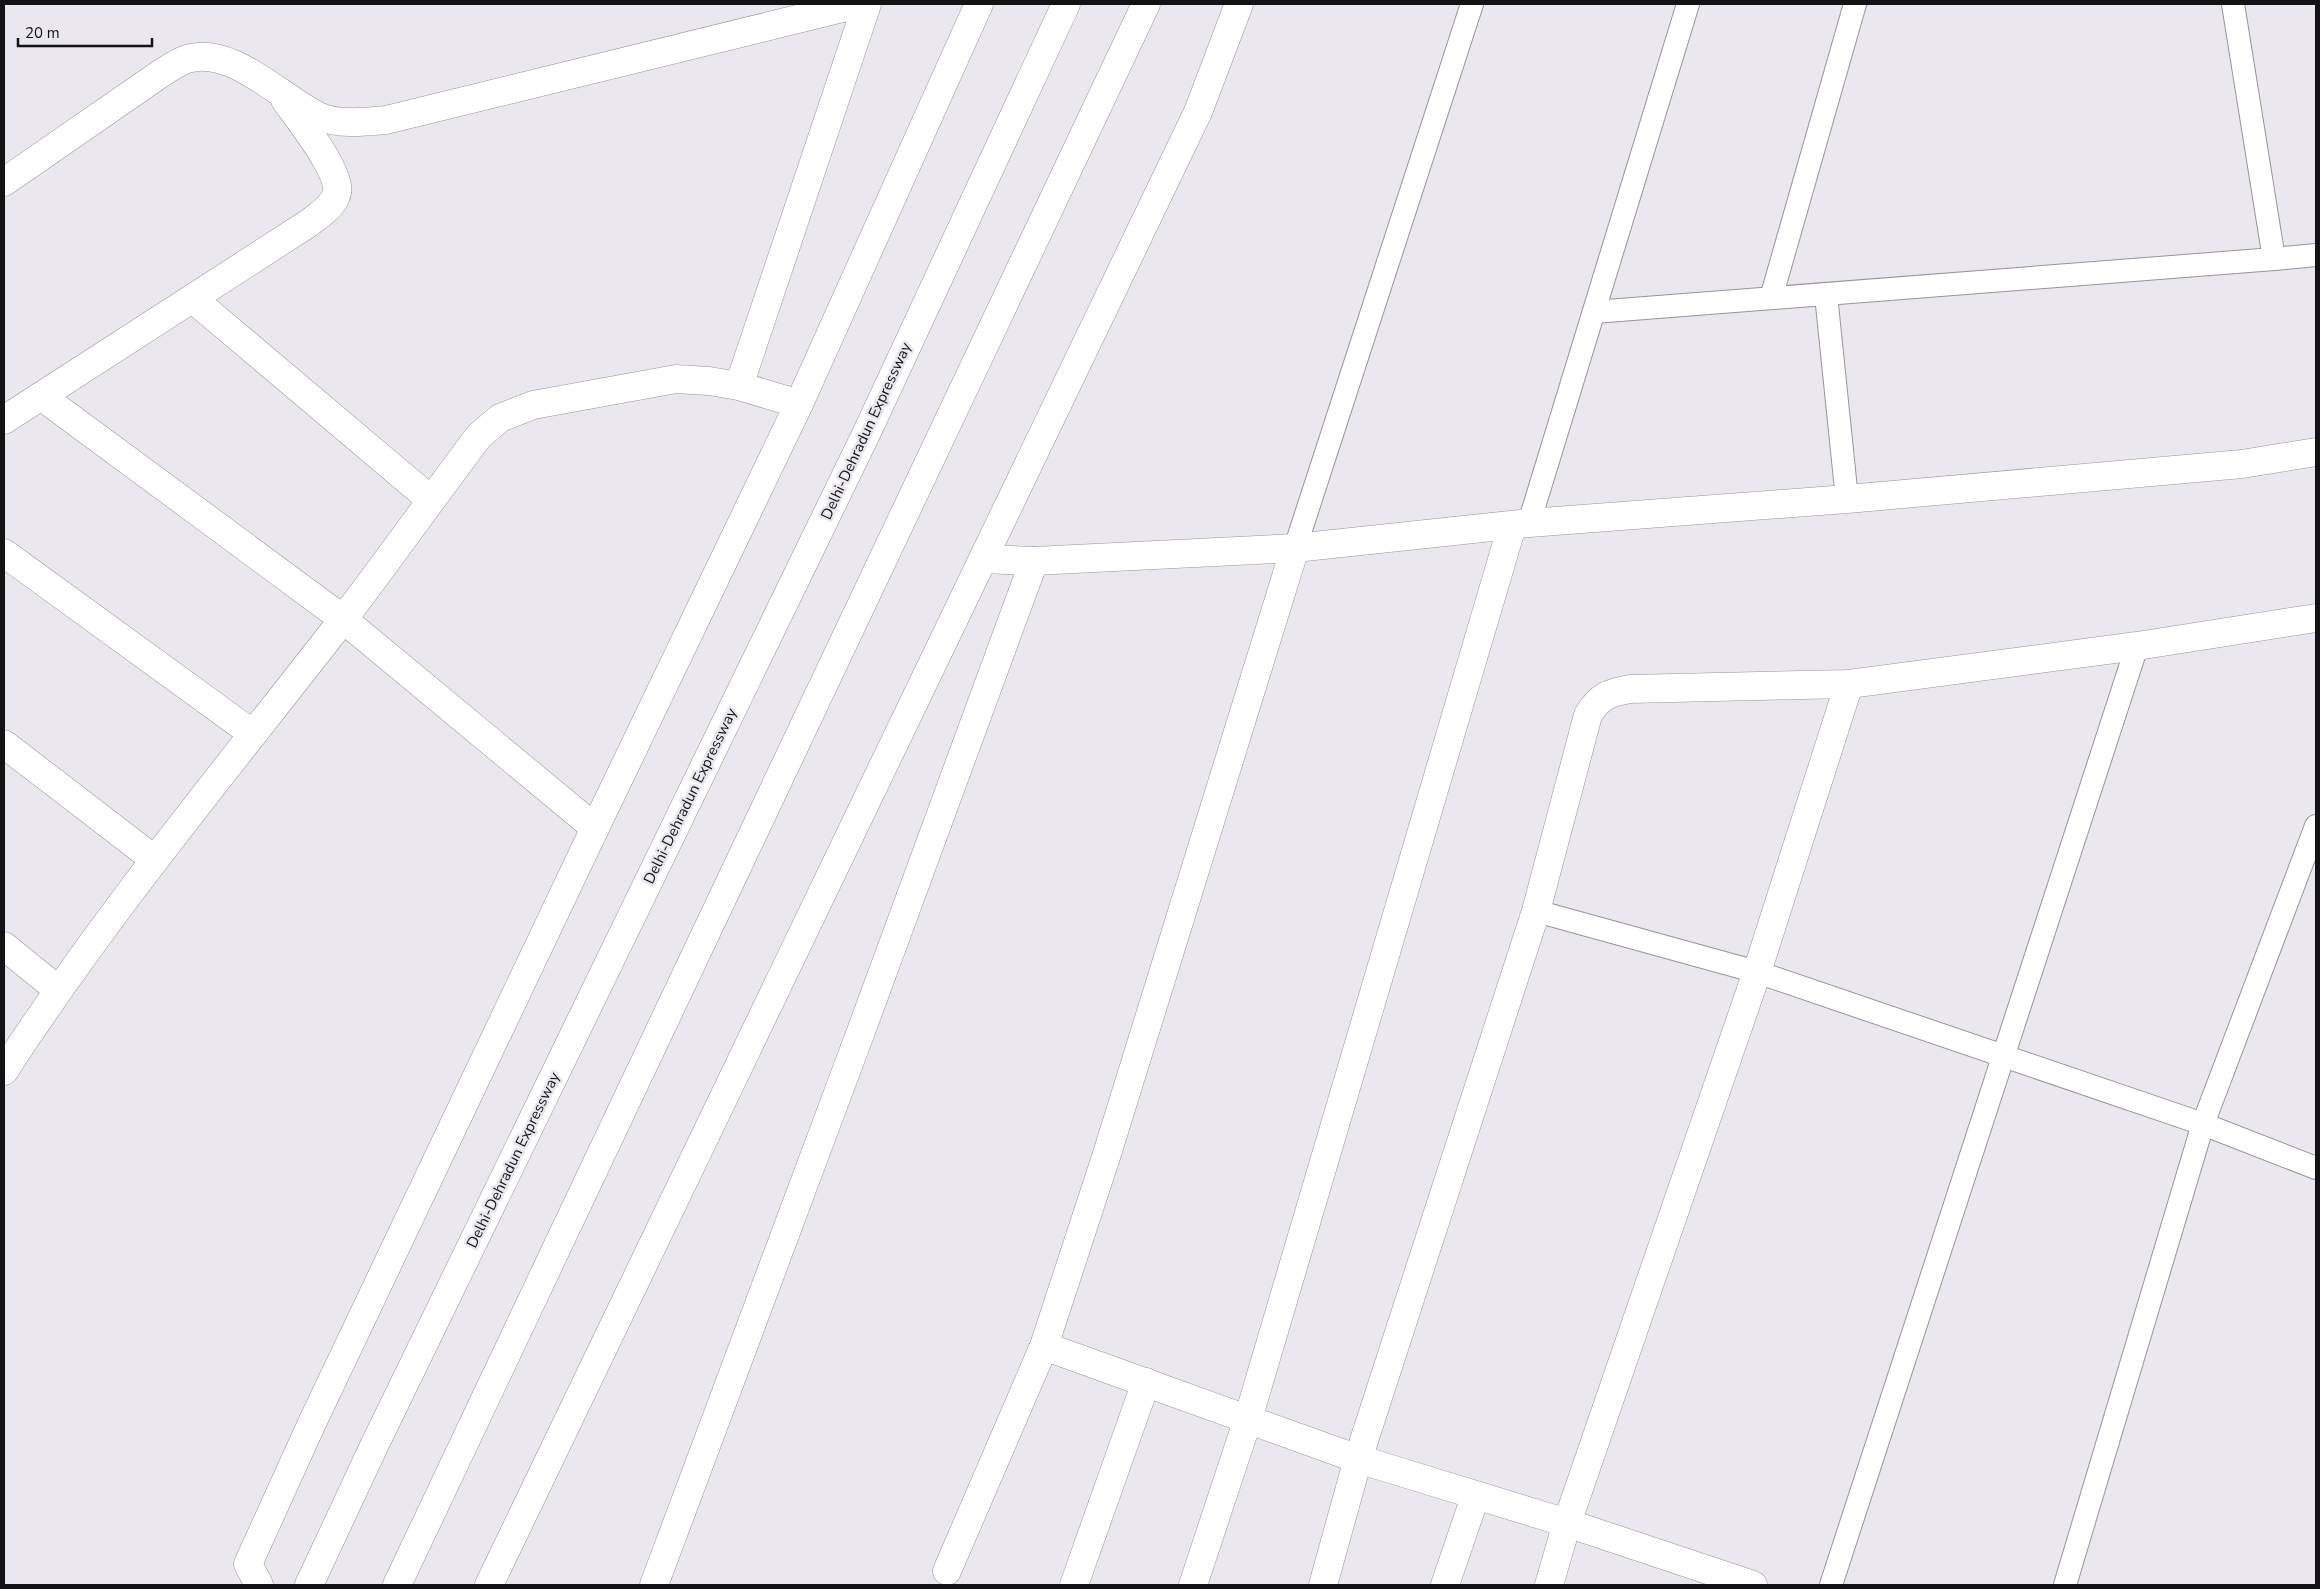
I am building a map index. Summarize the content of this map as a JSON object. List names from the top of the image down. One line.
{"streets":{"main road":["Delhi-Dehradun Expressway"]},"scale_bar":"20 m"}
